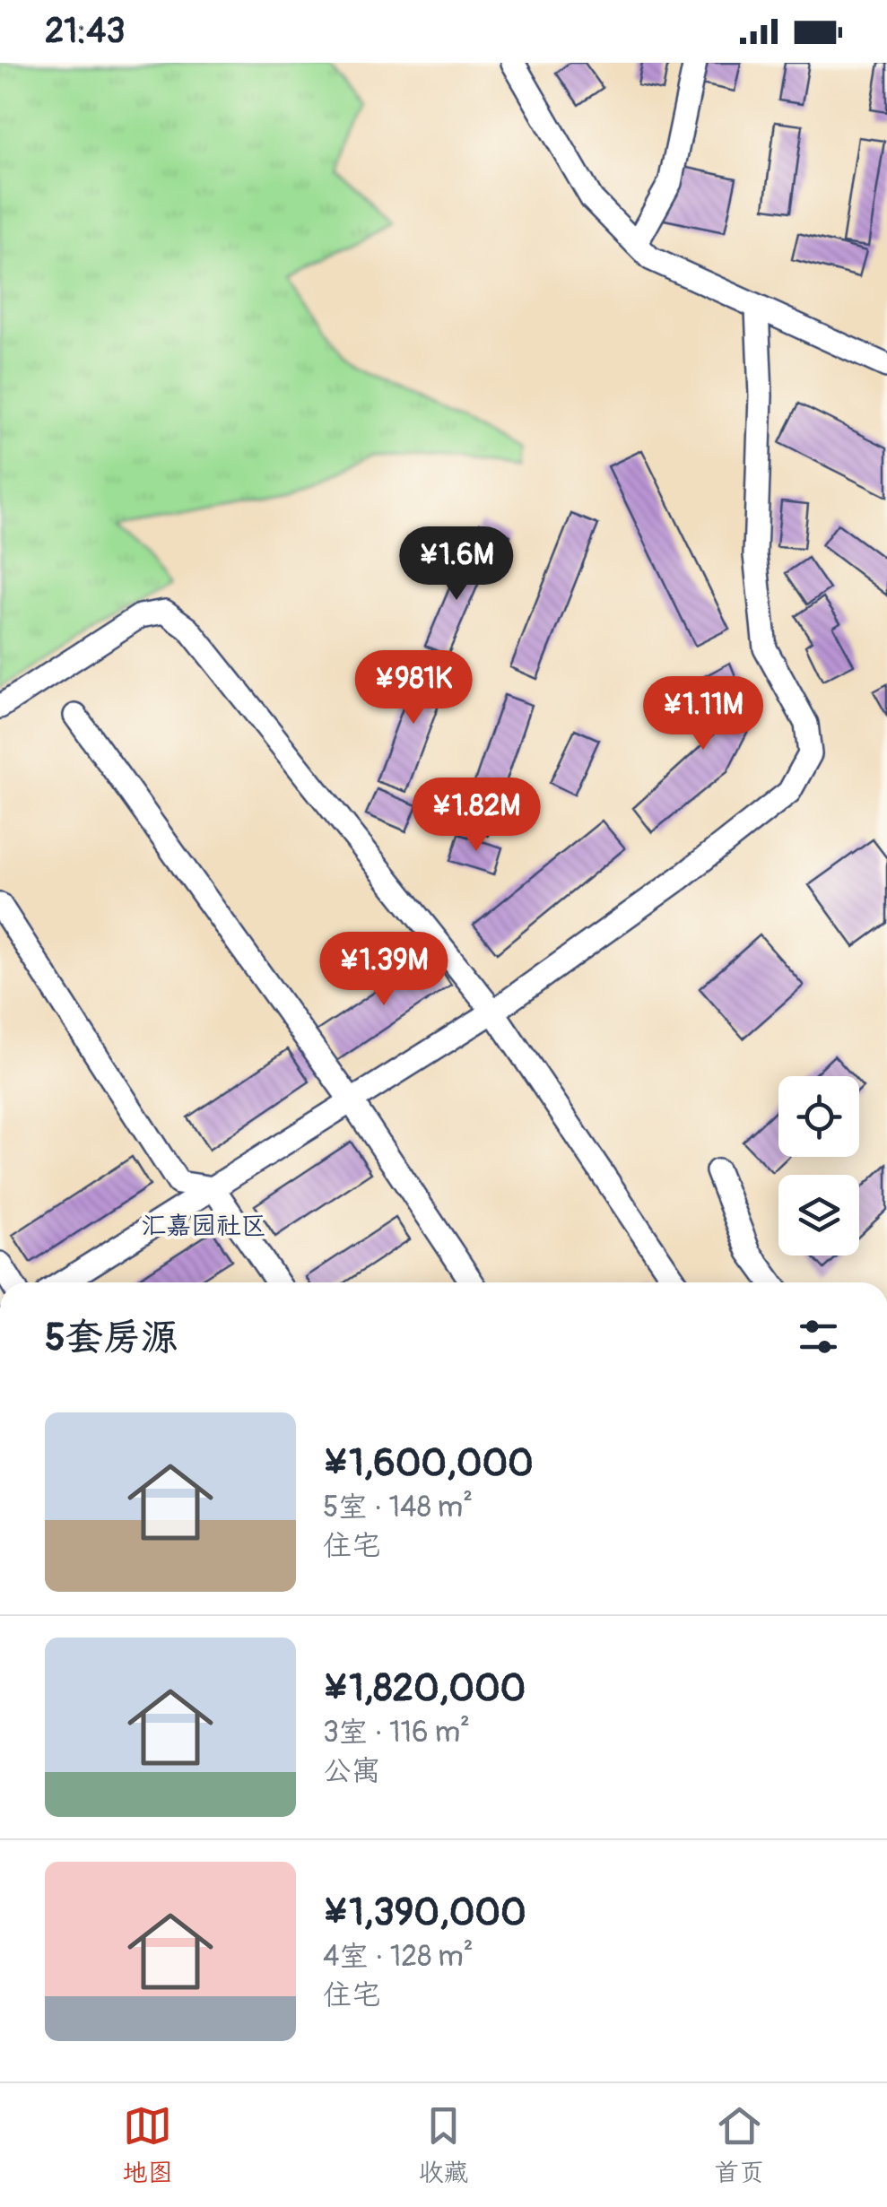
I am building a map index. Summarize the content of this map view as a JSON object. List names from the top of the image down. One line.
{"districts":["汇嘉园社区"],"page":{"status":"21:43","price":["¥1.6M","¥981K","¥1.11M","¥1.82M","¥1.39M"],"heading":"5套房源","list":[{"name":"¥1,600,000","note":"5室 · 148 m² · 住宅"},{"name":"¥1,820,000","note":"3室 · 116 m² · 公寓"},{"name":"¥1,390,000","note":"4室 · 128 m² · 住宅"}],"tabs":["地图","收藏","首页"]}}
